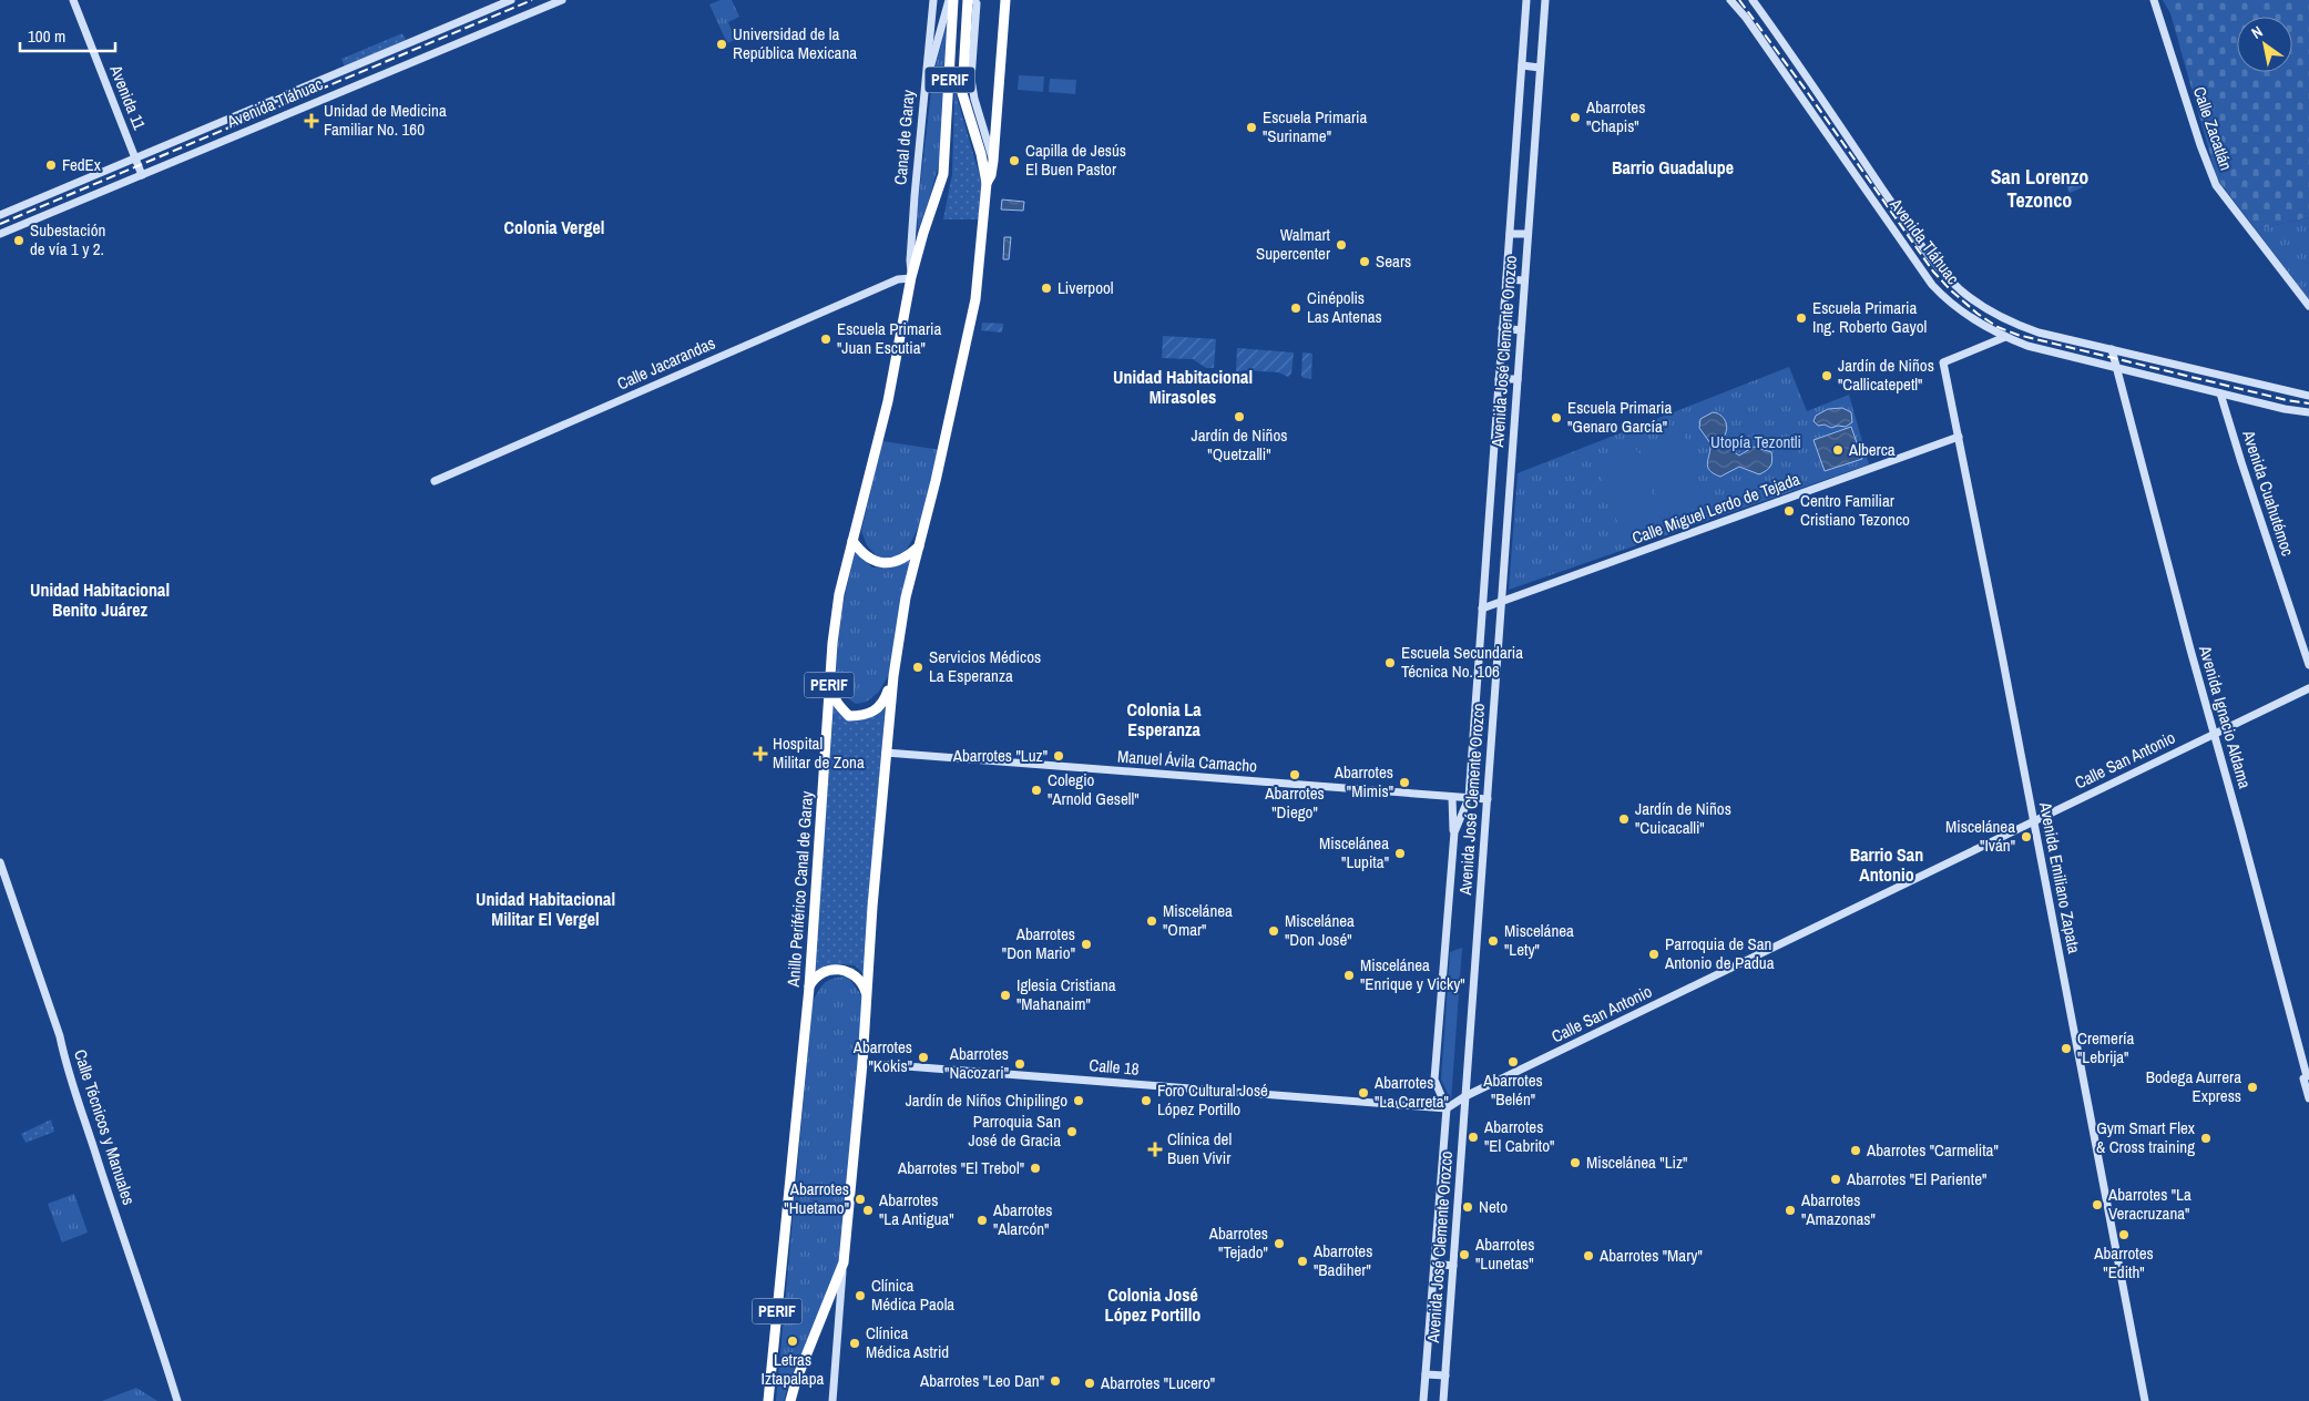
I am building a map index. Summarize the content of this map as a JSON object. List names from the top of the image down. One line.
{"streets":{"highway":["PERIF","Anillo Periférico Canal de Garay"],"street":["Avenida 11","Avenida Tláhuac","Calle Zacatlán","Canal de Garay","Avenida José Clemente Orozco","Calle Jacarandas","Avenida Cuahutémoc","Calle Miguel Lerdo de Tejada","Avenida Ignacio Aldama","Calle San Antonio","Manuel Ávila Camacho","Avenida Emiliano Zapata","Calle 18","Calle Técnicos y Manuales"]},"crossings":[["PERIF","Manuel Ávila Camacho"],["Avenida 11","Avenida Tláhuac"],["Avenida Tláhuac","Avenida Cuahutémoc"],["Avenida Tláhuac","Avenida Ignacio Aldama"],["Avenida Tláhuac","Avenida Emiliano Zapata"],["Canal de Garay","Calle Jacarandas"],["Canal de Garay","Anillo Periférico Canal de Garay"],["Avenida José Clemente Orozco","Calle Miguel Lerdo de Tejada"],["Avenida José Clemente Orozco","Calle San Antonio"],["Avenida José Clemente Orozco","Manuel Ávila Camacho"],["Avenida José Clemente Orozco","Calle 18"],["Calle Jacarandas","Anillo Periférico Canal de Garay"],["Calle Miguel Lerdo de Tejada","Avenida Emiliano Zapata"],["Avenida Ignacio Aldama","Calle San Antonio"],["Calle San Antonio","Avenida Emiliano Zapata"],["Calle San Antonio","Calle 18"]],"districts":["Barrio Guadalupe","San Lorenzo Tezonco","Colonia Vergel","Unidad Habitacional Mirasoles","Unidad Habitacional Benito Juárez","Colonia La Esperanza","Barrio San Antonio","Unidad Habitacional Militar El Vergel","Colonia José López Portillo"],"parks":["Utopía Tezontli"],"places":{"other":["Universidad de la República Mexicana","Abarrotes \"Chapis\"","Escuela Primaria \"Suriname\"","Capilla de Jesús El Buen Pastor","FedEx","Subestación de vía 1 y 2.","Walmart Supercenter","Sears","Liverpool","Cinépolis Las Antenas","Escuela Primaria Ing. Roberto Gayol","Escuela Primaria \"Juan Escutia\"","Jardín de Niños \"Callicatepetl\"","Jardín de Niños \"Quetzalli\"","Escuela Primaria \"Genaro García\"","Alberca","Centro Familiar Cristiano Tezonco","Escuela Secundaria Técnica No. 106","Servicios Médicos La Esperanza","Abarrotes \"Luz\"","Abarrotes \"Diego\"","Abarrotes \"Mimis\"","Colegio \"Arnold Gesell\"","Jardín de Niños \"Cuicacalli\"","Miscelánea \"Iván\"","Miscelánea \"Lupita\"","Miscelánea \"Omar\"","Miscelánea \"Don José\"","Miscelánea \"Lety\"","Abarrotes \"Don Mario\"","Parroquia de San Antonio de Padua","Miscelánea \"Enrique y Vicky\"","Iglesia Cristiana \"Mahanaim\"","Cremería \"Lebrija\"","Abarrotes \"Kokis\"","Abarrotes \"Belén\"","Abarrotes \"Nacozari\"","Bodega Aurrera Express","Abarrotes \"La Carreta\"","Jardín de Niños Chipilingo","Foro Cultural José López Portillo","Parroquia San José de Gracia","Abarrotes \"El Cabrito\"","Gym Smart Flex & Cross training","Abarrotes \"Carmelita\"","Miscelánea \"Liz\"","Abarrotes \"El Trebol\"","Abarrotes \"El Pariente\"","Abarrotes \"Huetamo\"","Abarrotes \"La Veracruzana\"","Neto","Abarrotes \"La Antigua\"","Abarrotes \"Amazonas\"","Abarrotes \"Alarcón\"","Abarrotes \"Edith\"","Abarrotes \"Tejado\"","Abarrotes \"Lunetas\"","Abarrotes \"Mary\"","Abarrotes \"Badiher\"","Clínica Médica Paola","Letras Iztapalapa","Clínica Médica Astrid","Abarrotes \"Leo Dan\"","Abarrotes \"Lucero\""],"health":["Unidad de Medicina Familiar No. 160","Hospital Militar de Zona","Clínica del Buen Vivir"]},"scale_bar":"100 m","north":"top left"}
